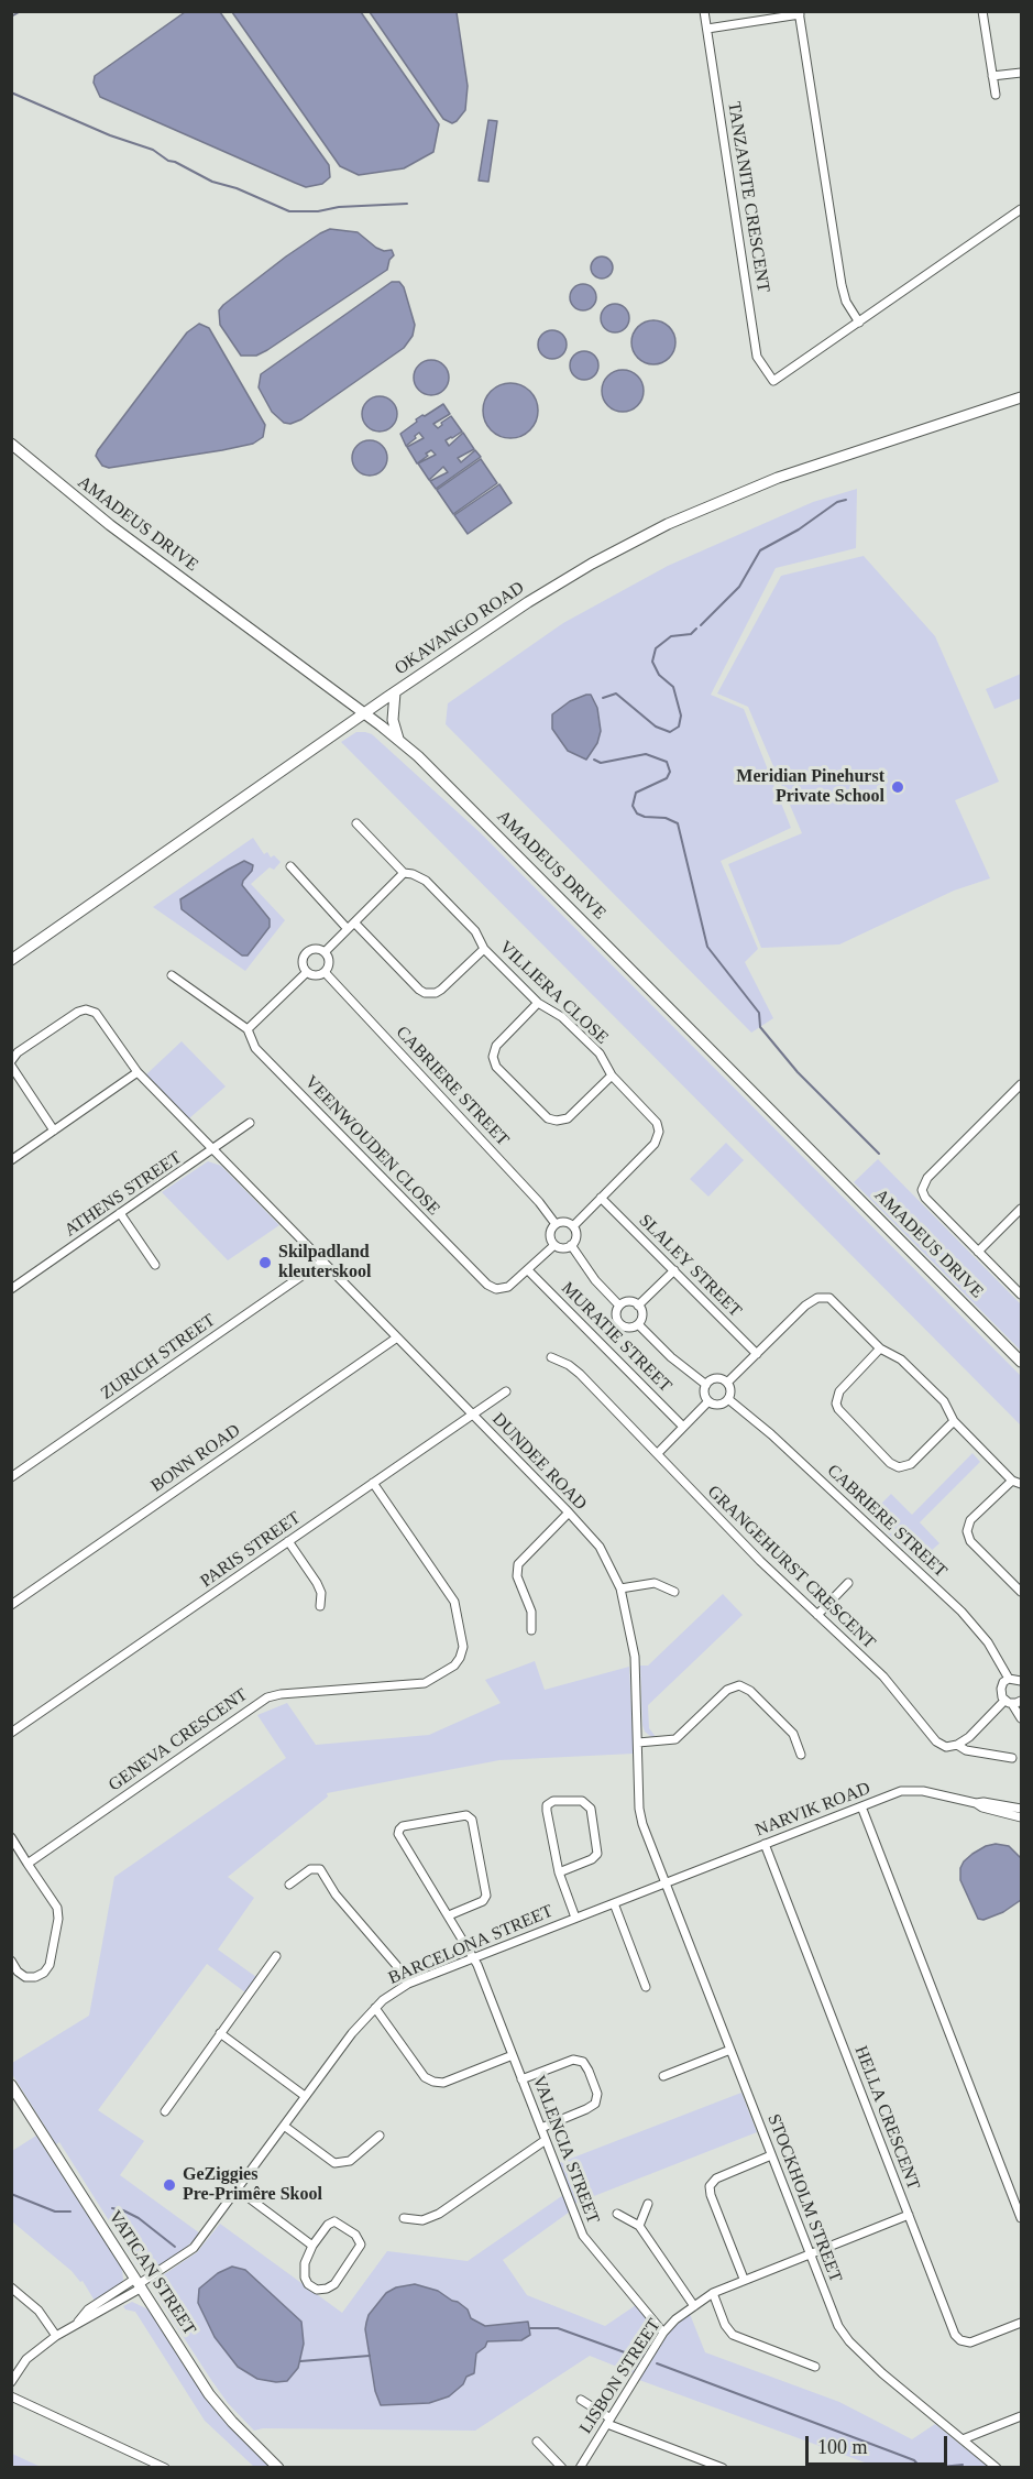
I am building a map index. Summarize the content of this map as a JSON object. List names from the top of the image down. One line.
{"streets":{"street":["TANZANITE CRESCENT","AMADEUS DRIVE","OKAVANGO ROAD","VILLIERA CLOSE","CABRIERE STREET","VEENWOUDEN CLOSE","ATHENS STREET","SLALEY STREET","MURATIE STREET","ZURICH STREET","BONN ROAD","DUNDEE ROAD","PARIS STREET","GRANGEHURST CRESCENT","GENEVA CRESCENT","NARVIK ROAD","BARCELONA STREET","HELLA CRESCENT","VALENCIA STREET","STOCKHOLM STREET","VATICAN STREET","LISBON STREET"]},"crossings":[["AMADEUS DRIVE","OKAVANGO ROAD"],["VILLIERA CLOSE","CABRIERE STREET"],["VILLIERA CLOSE","VEENWOUDEN CLOSE"],["VILLIERA CLOSE","SLALEY STREET"],["CABRIERE STREET","VEENWOUDEN CLOSE"],["VEENWOUDEN CLOSE","MURATIE STREET"],["ATHENS STREET","DUNDEE ROAD"],["ZURICH STREET","DUNDEE ROAD"],["BONN ROAD","DUNDEE ROAD"],["DUNDEE ROAD","PARIS STREET"],["DUNDEE ROAD","NARVIK ROAD"],["DUNDEE ROAD","BARCELONA STREET"],["DUNDEE ROAD","STOCKHOLM STREET"],["PARIS STREET","GENEVA CRESCENT"],["NARVIK ROAD","BARCELONA STREET"],["NARVIK ROAD","HELLA CRESCENT"],["NARVIK ROAD","STOCKHOLM STREET"],["BARCELONA STREET","VALENCIA STREET"],["BARCELONA STREET","STOCKHOLM STREET"],["BARCELONA STREET","VATICAN STREET"],["HELLA CRESCENT","LISBON STREET"],["VALENCIA STREET","LISBON STREET"],["STOCKHOLM STREET","LISBON STREET"]],"places":["Meridian Pinehurst Private School","Skilpadland kleuterskool","GeZiggies Pre-Primêre Skool"],"scale_bar":"100 m"}
